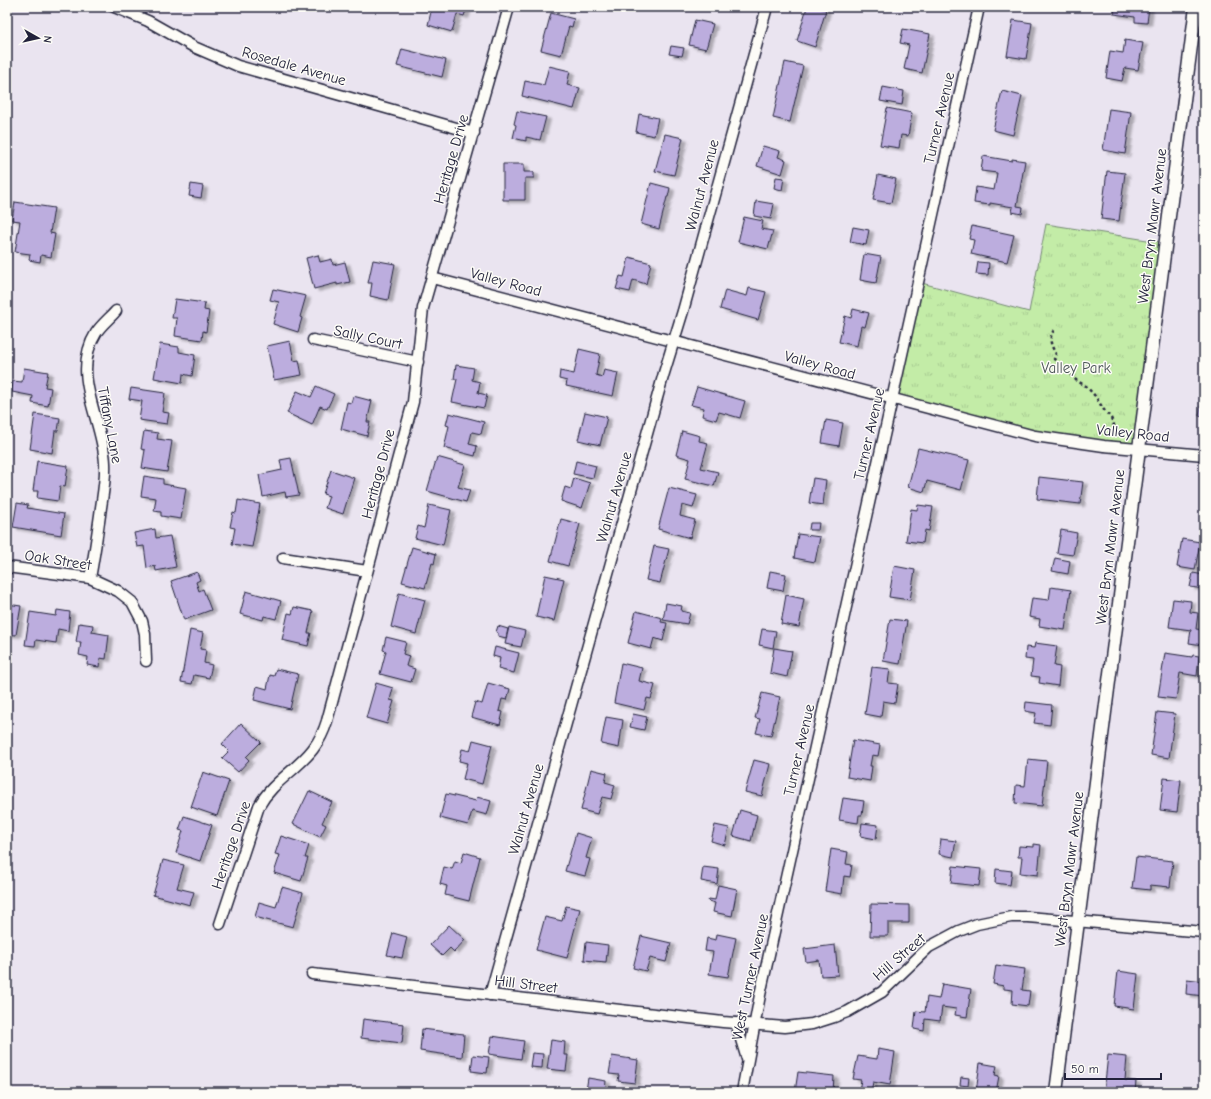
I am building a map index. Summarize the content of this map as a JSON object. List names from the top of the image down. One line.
{"streets":{"street":["Rosedale Avenue","Turner Avenue","Heritage Drive","Walnut Avenue","West Bryn Mawr Avenue","Valley Road","Sally Court","Tiffany Lane","Oak Street","Hill Street","West Turner Avenue"]},"crossings":[["Rosedale Avenue","Heritage Drive"],["Turner Avenue","Valley Road"],["Turner Avenue","West Turner Avenue"],["Heritage Drive","Valley Road"],["Heritage Drive","Sally Court"],["Walnut Avenue","Valley Road"],["Walnut Avenue","Hill Street"],["West Bryn Mawr Avenue","Valley Road"],["West Bryn Mawr Avenue","Hill Street"],["Tiffany Lane","Oak Street"],["Hill Street","West Turner Avenue"]],"parks":["Valley Park"],"scale_bar":"50 m","north":"right"}
